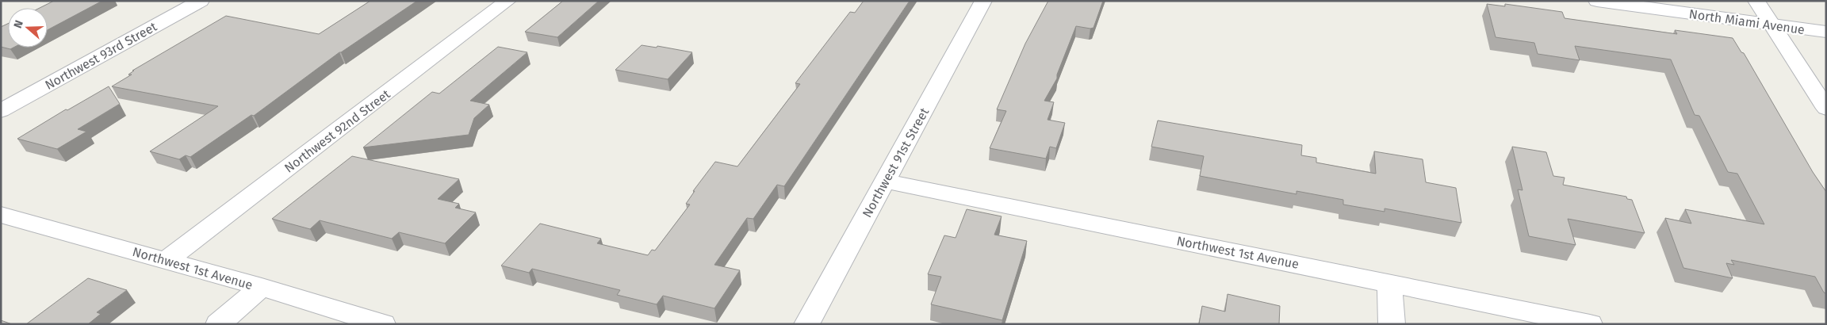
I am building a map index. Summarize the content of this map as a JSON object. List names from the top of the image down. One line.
{"streets":{"street":["North Miami Avenue","Northwest 93rd Street","Northwest 92nd Street","Northwest 91st Street","Northwest 1st Avenue"]},"crossings":[["Northwest 92nd Street","Northwest 1st Avenue"],["Northwest 91st Street","Northwest 1st Avenue"]],"north":"left"}
